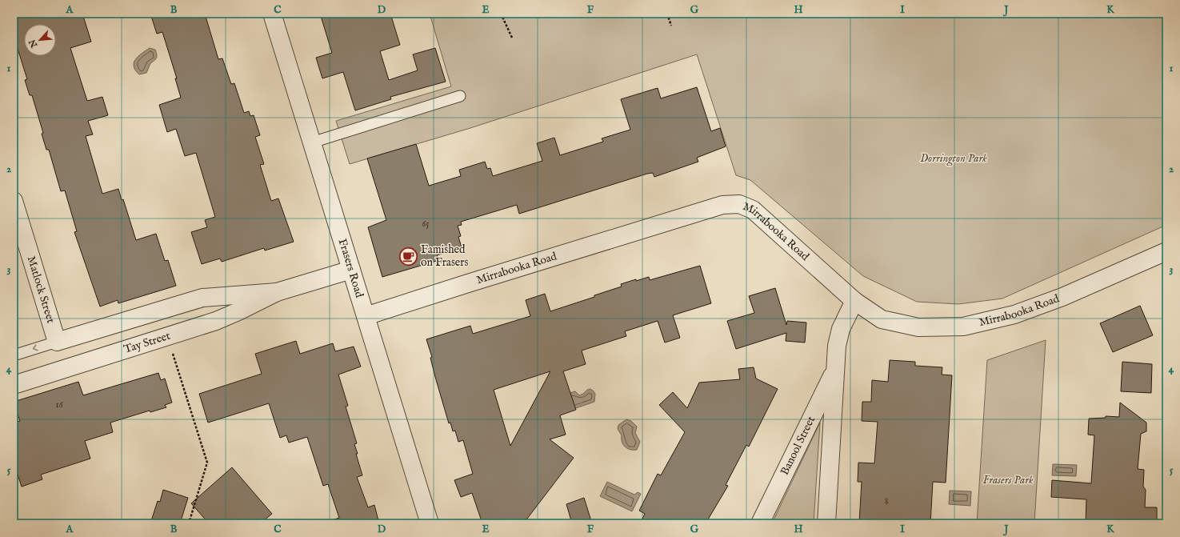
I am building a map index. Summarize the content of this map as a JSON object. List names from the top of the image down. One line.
{"streets":{"street":["Mirrabooka Road","Frasers Road","Matlock Street","Tay Street","Banool Street"]},"crossings":[["Mirrabooka Road","Frasers Road"],["Mirrabooka Road","Banool Street"],["Frasers Road","Tay Street"],["Matlock Street","Tay Street"]],"parks":["Dorrington Park","Frasers Park"],"places":{"cafe":["Famished on Frasers"]},"house_numbers":["65","16","8"],"north":"bottom left","grid":{"columns":["A","B","C","D","E","F","G","H","I","J","K"],"rows":["1","2","3","4","5"]}}
